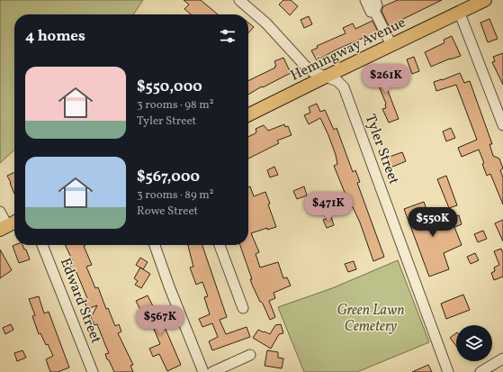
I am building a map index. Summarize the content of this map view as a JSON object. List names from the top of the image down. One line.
{"streets":{"main road":["Hemingway Avenue"],"street":["Tyler Street","Edward Street"]},"crossings":[["Hemingway Avenue","Tyler Street"]],"parks":["Green Lawn Cemetery"],"page":{"heading":"4 homes","list":[{"name":"$550,000","note":"3 rooms · 98 m² · Tyler Street"},{"name":"$567,000","note":"3 rooms · 89 m² · Rowe Street"}],"price":["$261K","$471K","$550K","$567K"]}}
